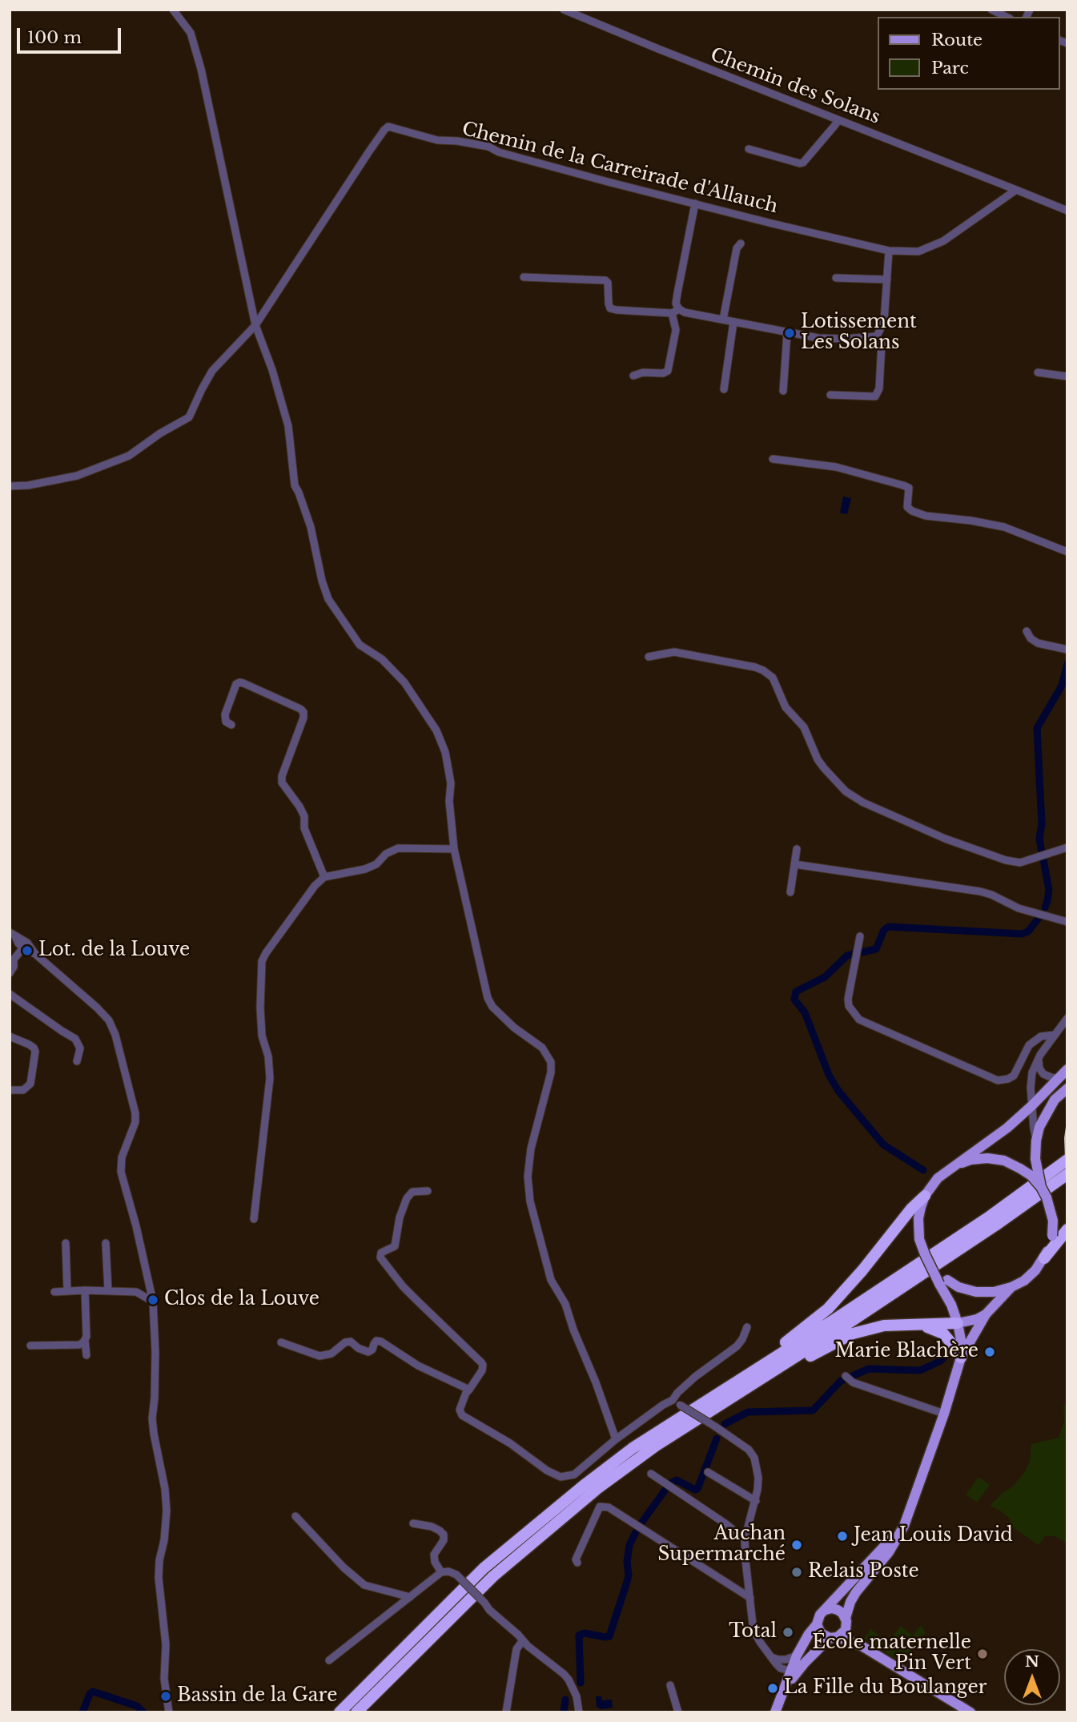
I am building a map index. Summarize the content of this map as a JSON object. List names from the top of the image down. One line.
{"streets":{"street":["Chemin des Solans","Chemin de la Carreirade d'Allauch"]},"crossings":[["Chemin des Solans","Chemin de la Carreirade d'Allauch"]],"places":["Lotissement Les Solans","Lot. de la Louve","Clos de la Louve","Marie Blachère","Jean Louis David","Auchan Supermarché","Relais Poste","Total","École maternelle Pin Vert","La Fille du Boulanger","Bassin de la Gare"],"legend":["Route","Parc"],"scale_bar":"100 m","north":"top"}
